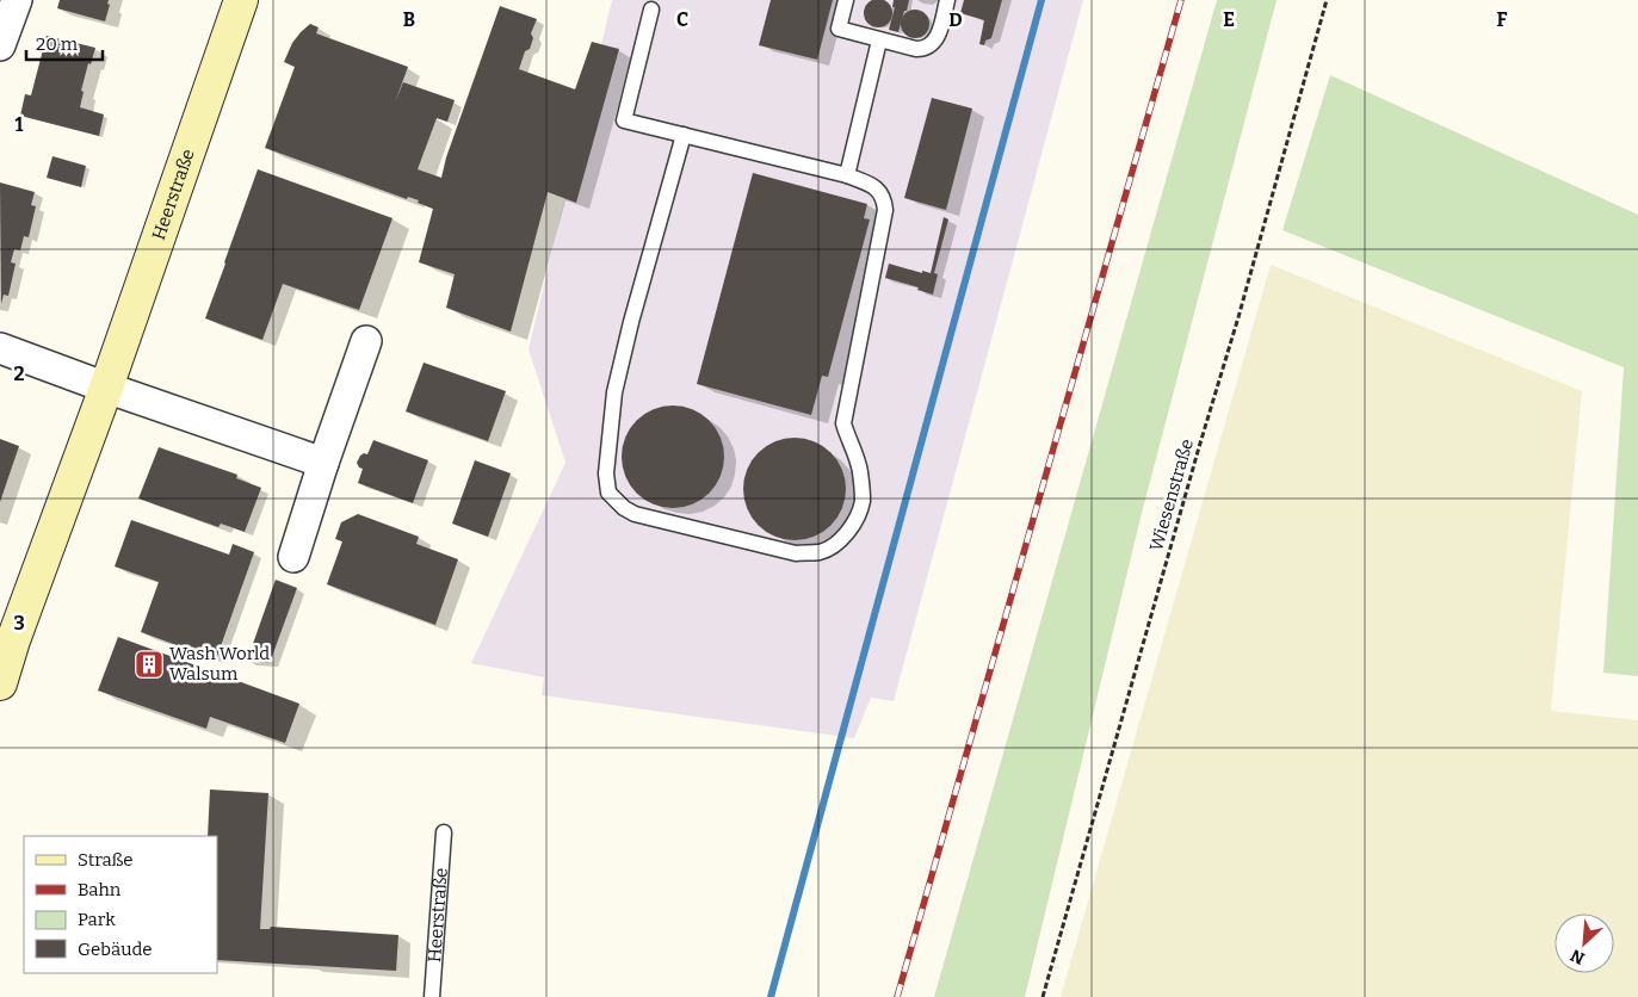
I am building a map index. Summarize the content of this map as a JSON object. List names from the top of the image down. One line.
{"streets":{"main road":["Heerstraße"],"path":["Wiesenstraße"]},"places":{"building":["Wash World Walsum"]},"legend":["Straße","Bahn","Park","Gebäude"],"scale_bar":"20 m","north":"bottom left","grid":{"columns":["B","C","D","E","F"],"rows":["1","2","3"]}}
